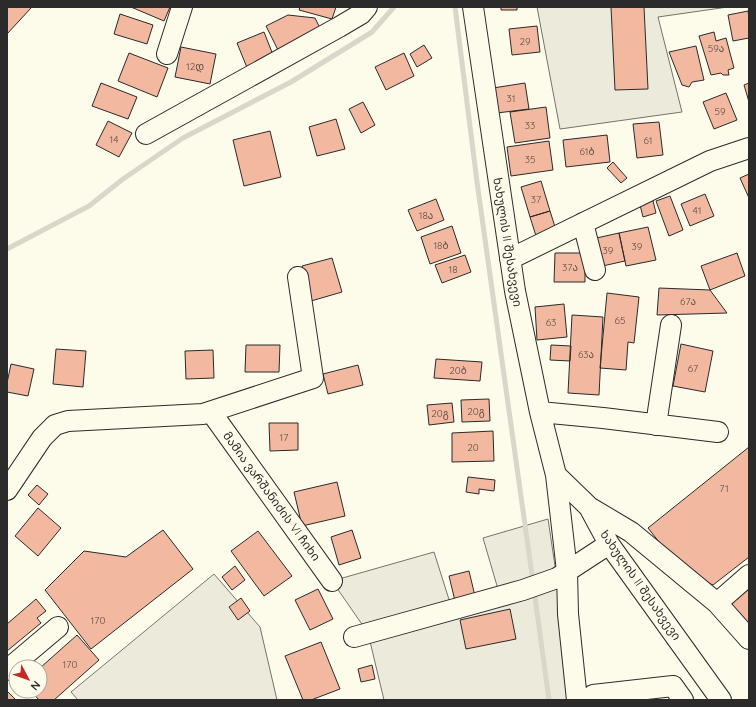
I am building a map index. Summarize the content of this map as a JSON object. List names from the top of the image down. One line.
{"streets":{"street":["ხახულის II შესახვევი","მამია ვარშანიძის VI ჩიხი"]},"house_numbers":["29","59ა","12დ","31","59","33","14","61","61ბ","35","37","41","18ა","18ბ","39","39","37ა","18","67ა","65","63","63ა","67","20ბ","20გ","20გ","17","20","71","170","170"],"north":"bottom right"}
